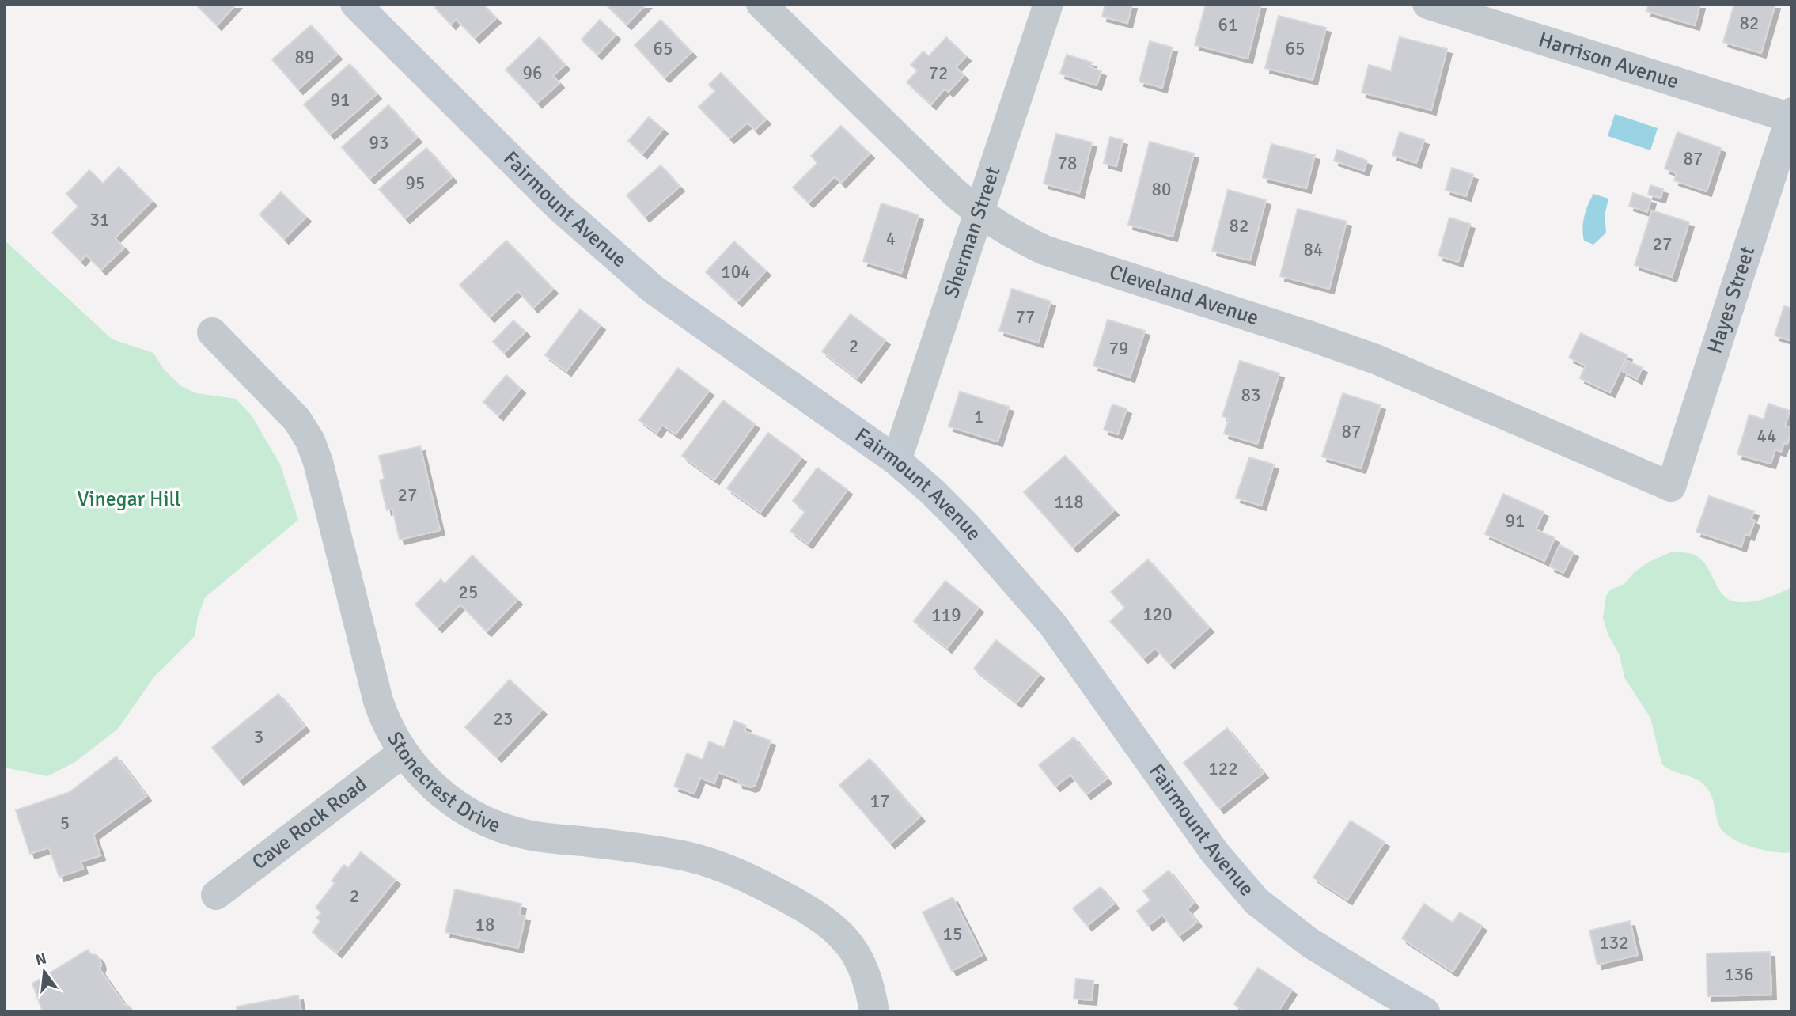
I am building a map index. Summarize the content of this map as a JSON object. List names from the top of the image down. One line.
{"streets":{"street":["Harrison Avenue","Fairmount Avenue","Sherman Street","Cleveland Avenue","Hayes Street","Stonecrest Drive","Cave Rock Road"]},"crossings":[["Harrison Avenue","Hayes Street"],["Fairmount Avenue","Sherman Street"],["Sherman Street","Cleveland Avenue"],["Cleveland Avenue","Hayes Street"],["Stonecrest Drive","Cave Rock Road"]],"parks":["Vinegar Hill"],"house_numbers":["82","61","65","65","89","96","72","91","93","87","78","95","80","31","82","4","27","84","104","77","2","79","83","1","87","44","27","118","91","25","120","119","23","3","122","17","5","2","18","15","132","136"],"north":"top"}
